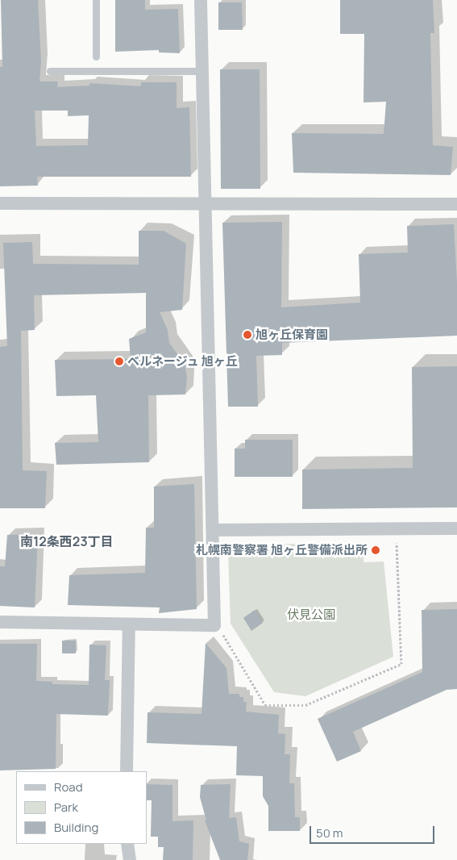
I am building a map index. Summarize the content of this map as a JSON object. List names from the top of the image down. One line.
{"districts":["南12条西23丁目"],"parks":["伏見公園"],"places":["旭ヶ丘保育園","ベルネージュ 旭ヶ丘","札幌南警察署 旭ヶ丘警備派出所"],"legend":["Road","Park","Building"],"scale_bar":"50 m"}
